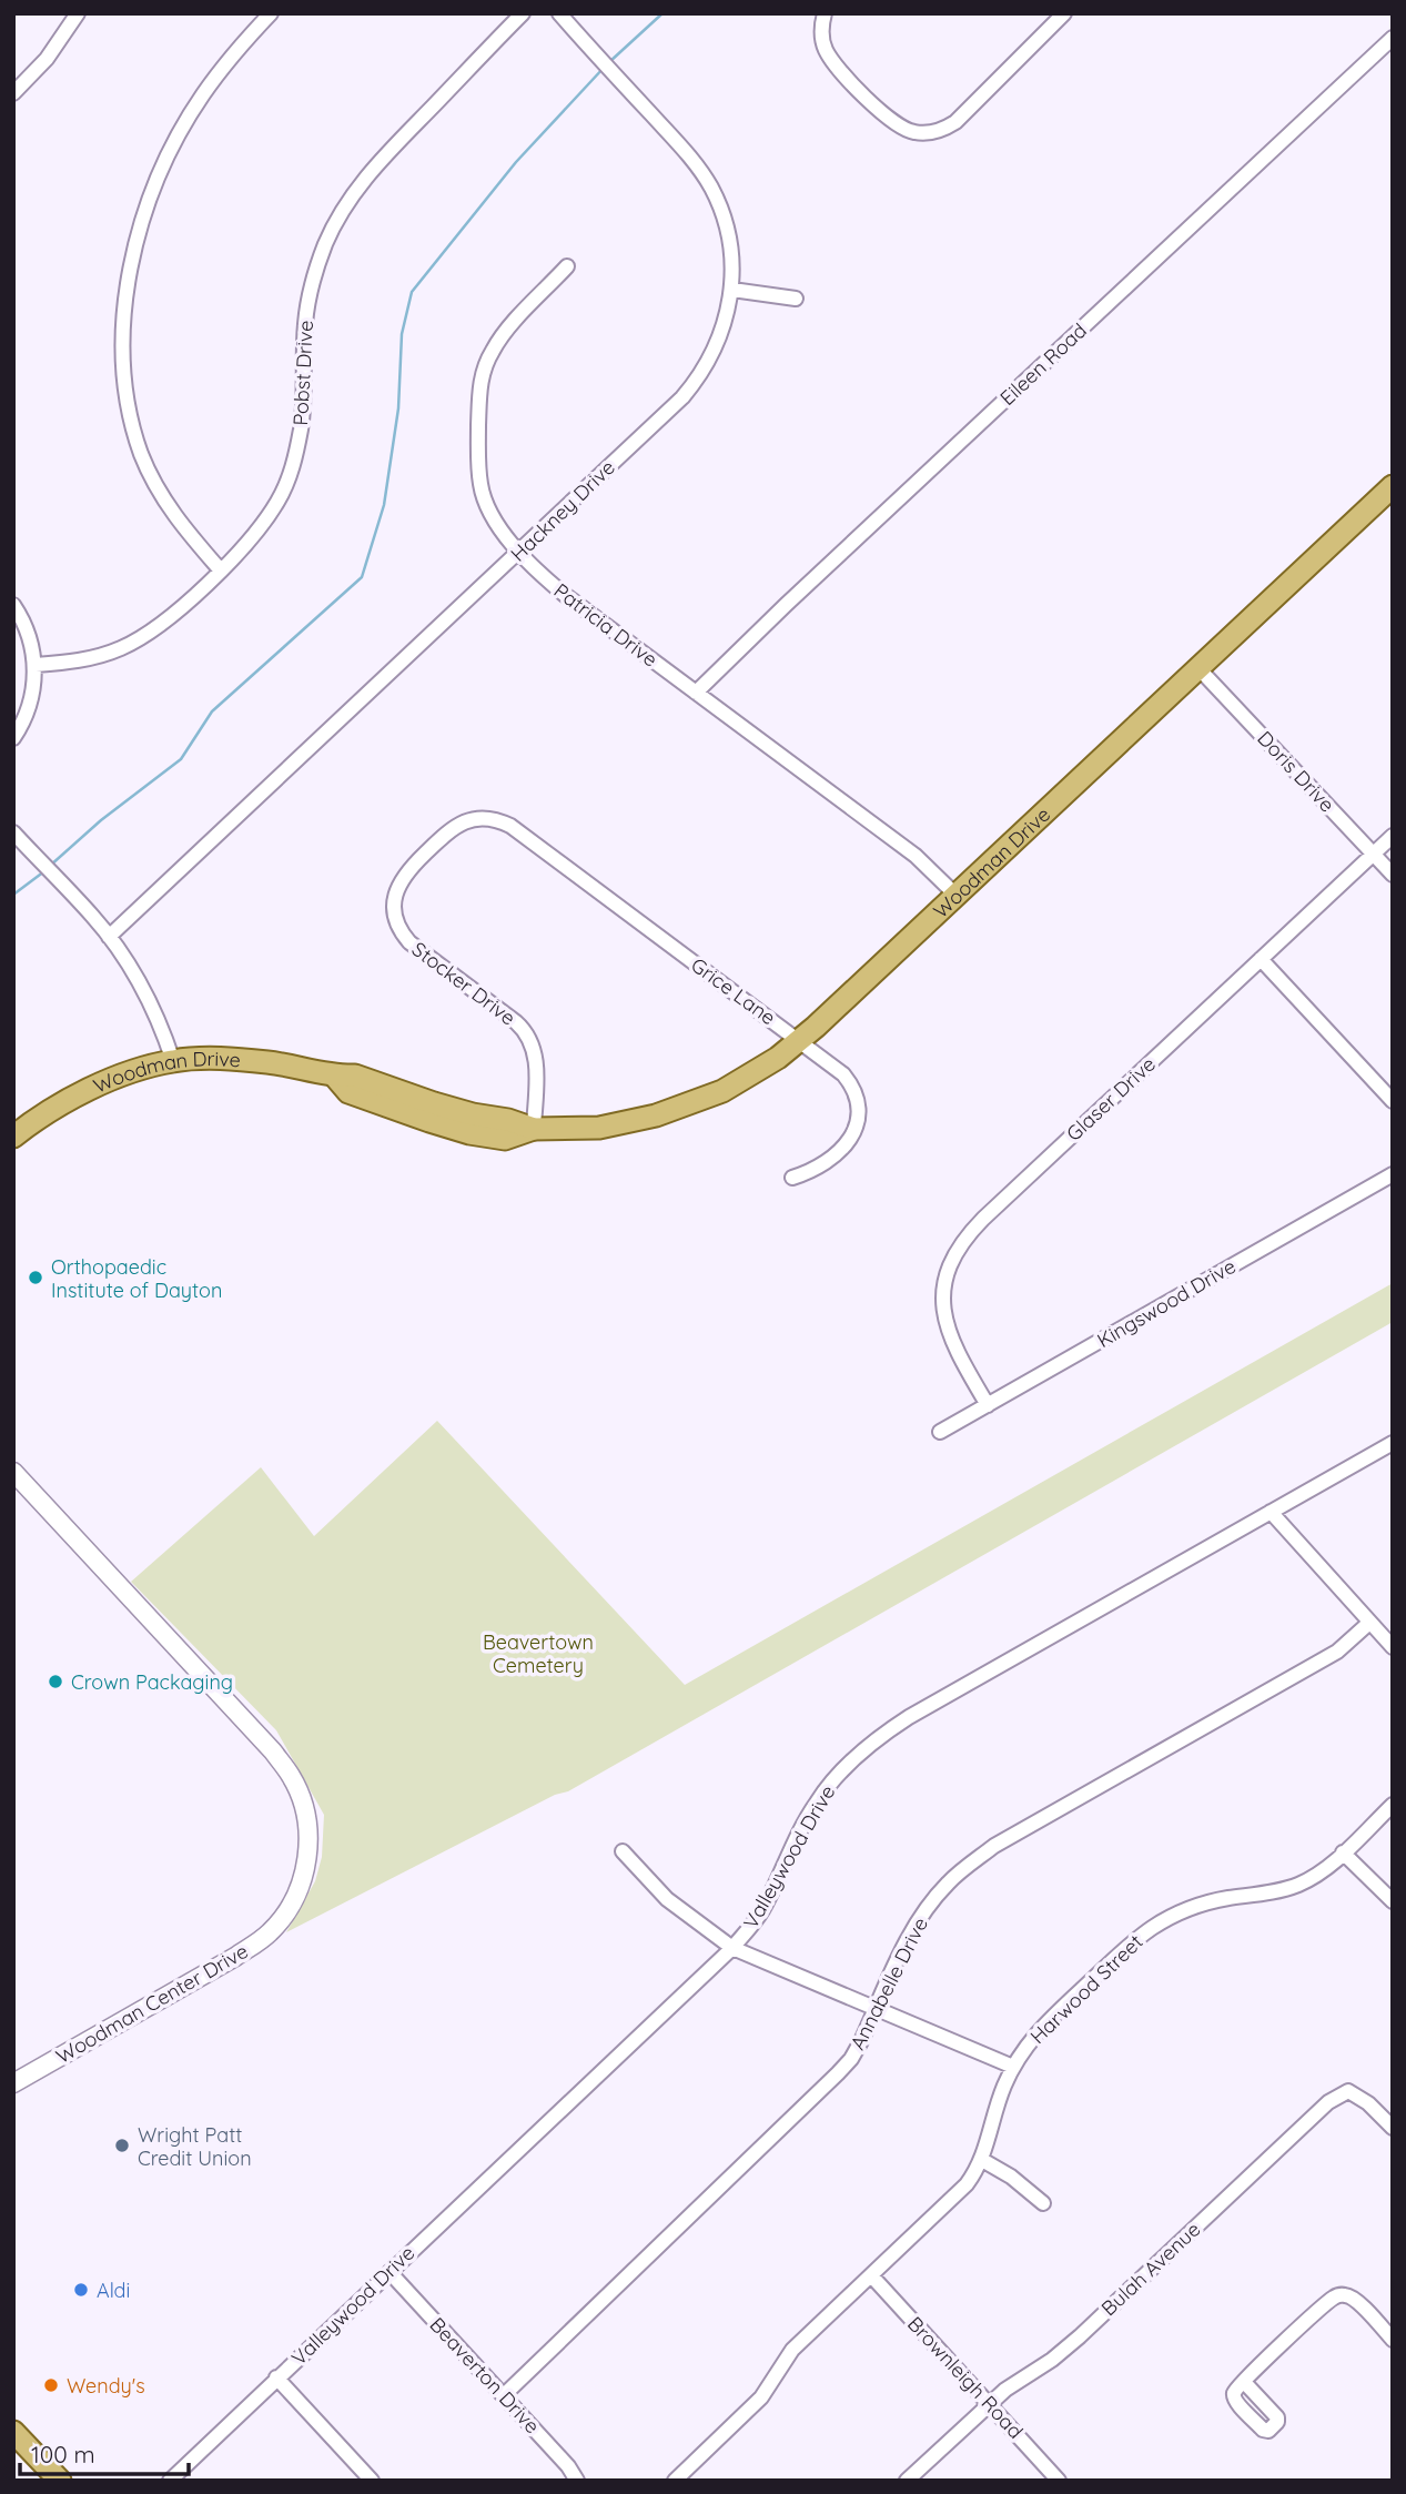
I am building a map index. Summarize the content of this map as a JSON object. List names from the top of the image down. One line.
{"streets":{"main road":["Woodman Drive"],"street":["Eileen Road","Pobst Drive","Hackney Drive","Patricia Drive","Doris Drive","Stocker Drive","Grice Lane","Glaser Drive","Kingswood Drive","Valleywood Drive","Annabelle Drive","Harwood Street","Woodman Center Drive","Bulah Avenue","Beaverton Drive","Brownleigh Road"]},"crossings":[["Eileen Road","Patricia Drive"],["Hackney Drive","Patricia Drive"],["Patricia Drive","Woodman Drive"],["Doris Drive","Woodman Drive"],["Doris Drive","Glaser Drive"],["Woodman Drive","Stocker Drive"],["Woodman Drive","Grice Lane"],["Stocker Drive","Grice Lane"],["Glaser Drive","Kingswood Drive"],["Valleywood Drive","Beaverton Drive"],["Annabelle Drive","Beaverton Drive"],["Harwood Street","Brownleigh Road"],["Bulah Avenue","Brownleigh Road"]],"parks":["Beavertown Cemetery"],"places":["Orthopaedic Institute of Dayton","Crown Packaging","Wright Patt Credit Union","Aldi","Wendy's"],"scale_bar":"100 m"}
